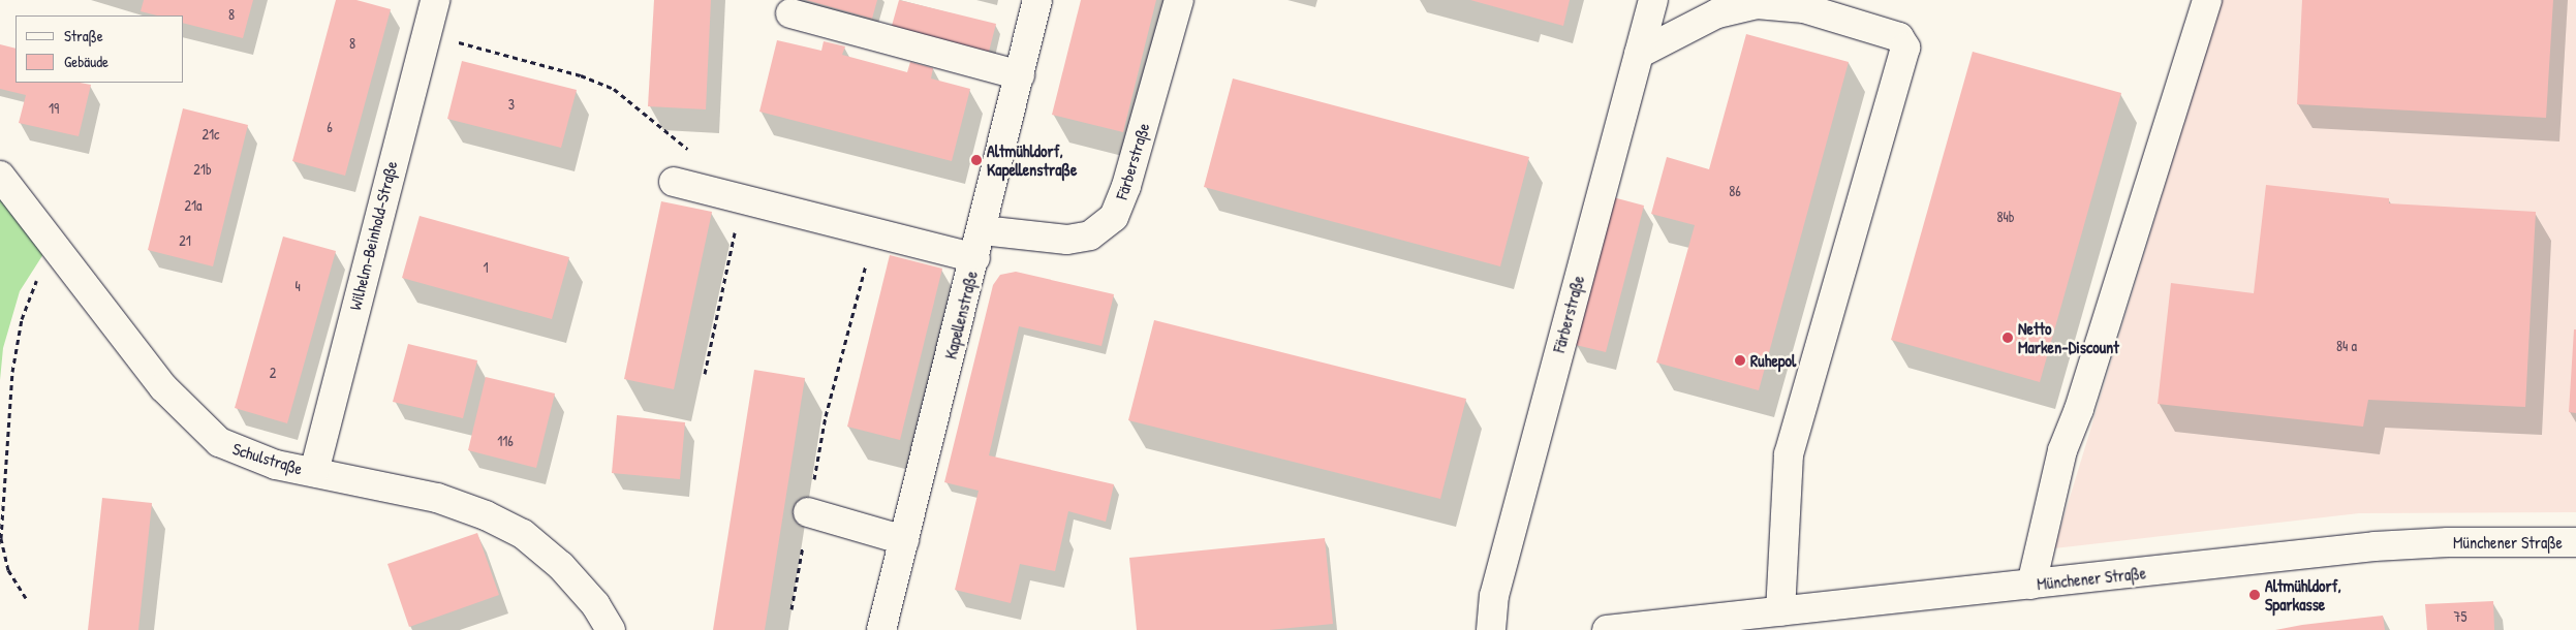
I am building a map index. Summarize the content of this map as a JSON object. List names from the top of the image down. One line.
{"streets":{"street":["Färberstraße","Wilhelm-Beinhold-Straße","Kapellenstraße","Schulstraße","Münchener Straße"]},"crossings":[["Färberstraße","Kapellenstraße"],["Wilhelm-Beinhold-Straße","Schulstraße"]],"places":["Altmühldorf, Kapellenstraße","Netto Marken-Discount","Ruhepol","Altmühldorf, Sparkasse"],"house_numbers":["8","8","3","19","6","21c","21b","86","21a","84b","21","1","4","84 a","2","116","75"],"legend":["Straße","Gebäude"]}
